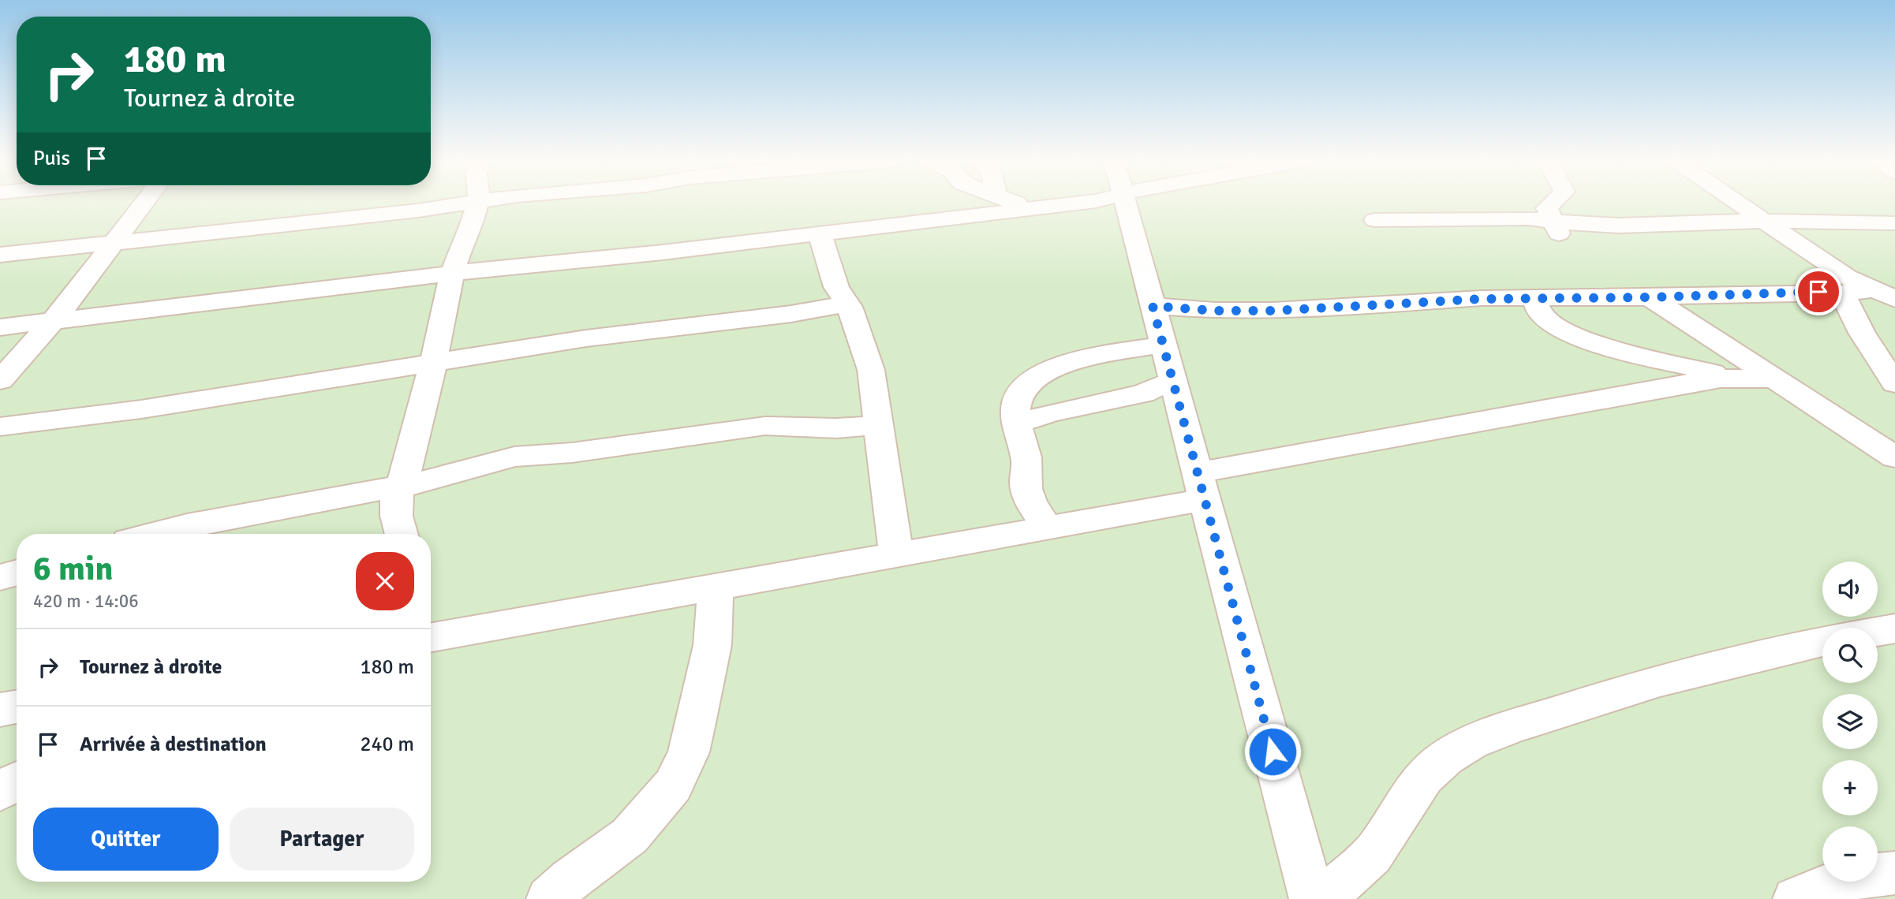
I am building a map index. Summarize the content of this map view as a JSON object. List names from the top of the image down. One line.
{"page":{"turn":["180 m","Tournez à droite"],"then":"Puis","heading":["6 min","420 m · 14:06"],"map_buttons":["+","−"],"list":[{"name":"Tournez à droite","value":"180 m"},{"name":"Arrivée à destination","value":"240 m"}],"buttons":["Quitter","Partager"]}}
